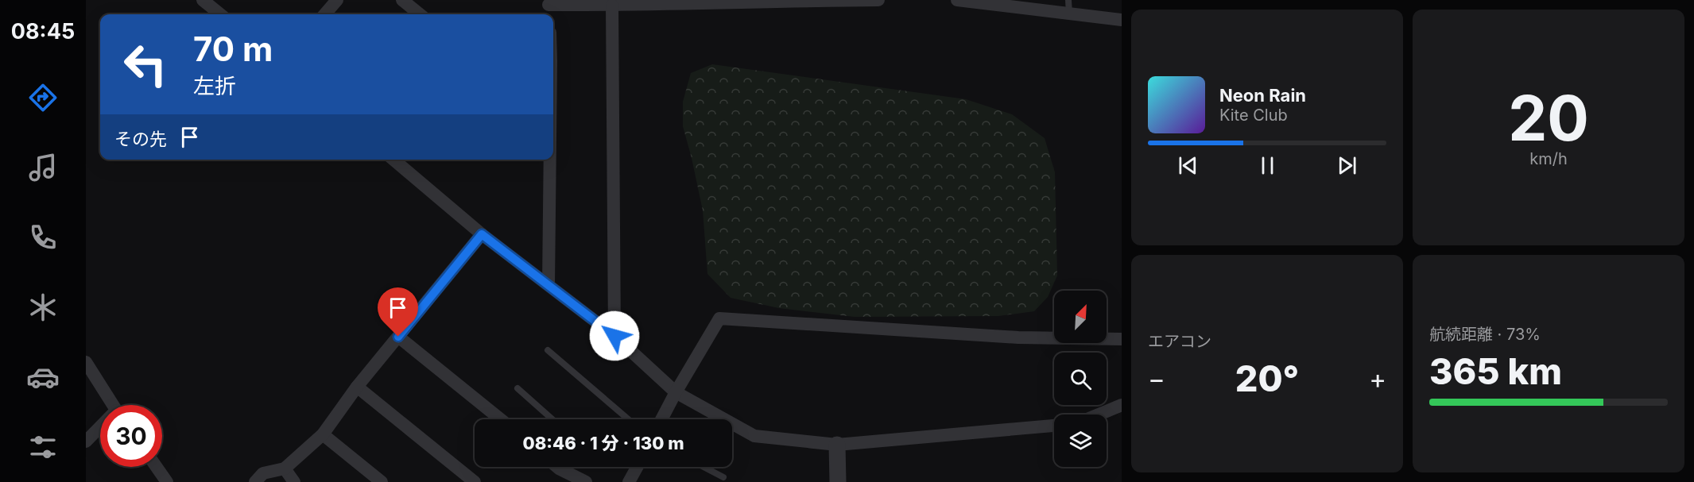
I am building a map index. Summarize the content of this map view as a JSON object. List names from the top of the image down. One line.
{"north":"top right","page":{"tabs":"08:45","tile":[["20","km/h"],"エアコン",["航続距離 · 73%","365 km"]],"turn":["70 m","左折"],"song":["Neon Rain","Kite Club"],"then":"その先","heat":["−","20°","+"],"limit":"30","trip":"08:46 · 1 分 · 130 m"}}
